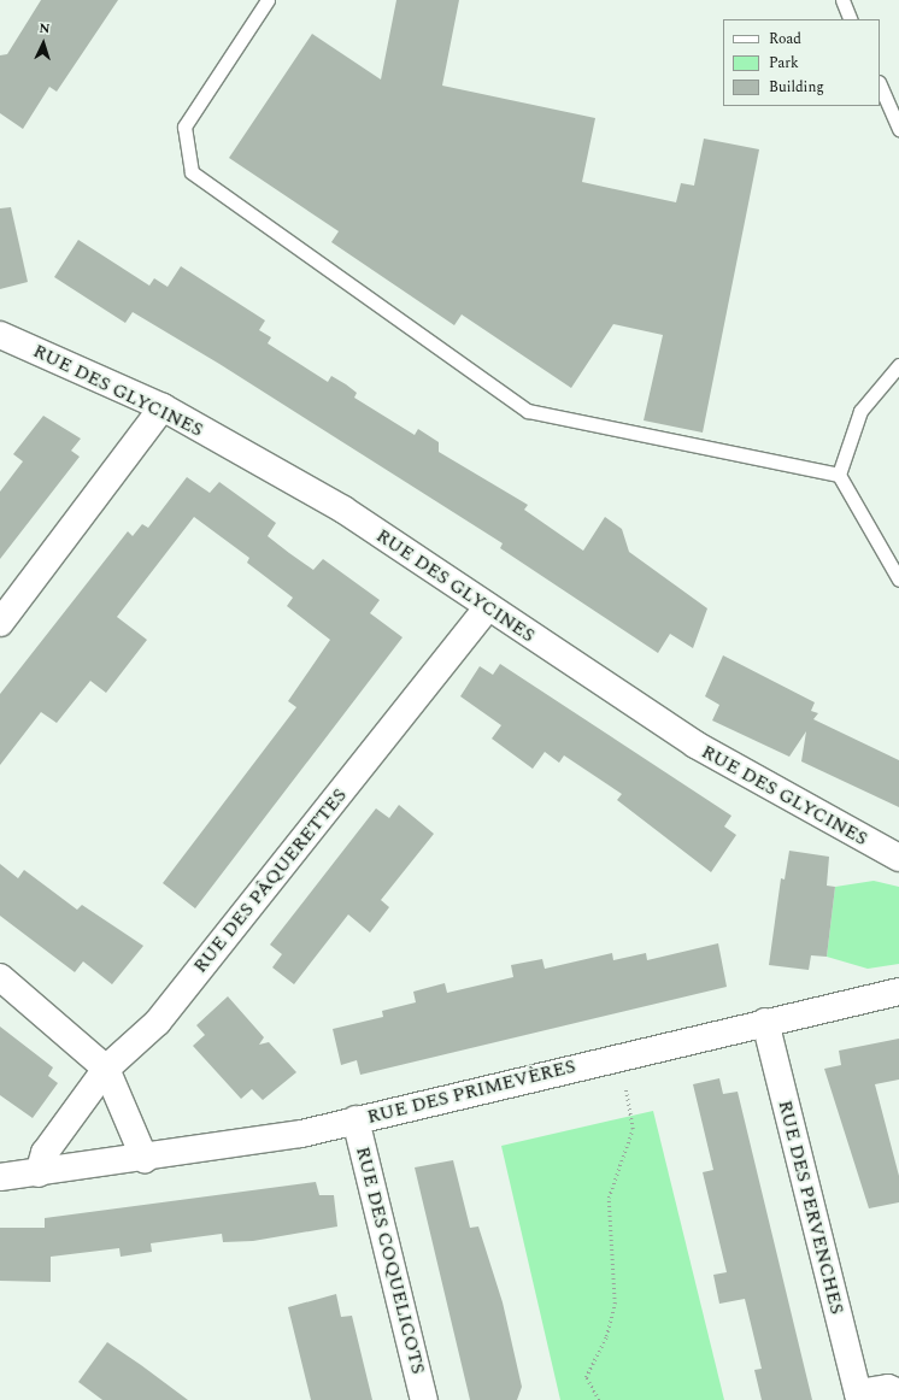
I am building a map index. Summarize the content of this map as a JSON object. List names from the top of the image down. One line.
{"streets":{"street":["RUE DES GLYCINES","RUE DES PÂQUERETTES","RUE DES PRIMEVÈRES","RUE DES PERVENCHES","RUE DES COQUELICOTS"]},"crossings":[["RUE DES GLYCINES","RUE DES PÂQUERETTES"],["RUE DES PÂQUERETTES","RUE DES PRIMEVÈRES"],["RUE DES PRIMEVÈRES","RUE DES PERVENCHES"],["RUE DES PRIMEVÈRES","RUE DES COQUELICOTS"]],"legend":["Road","Park","Building"],"north":"top"}
